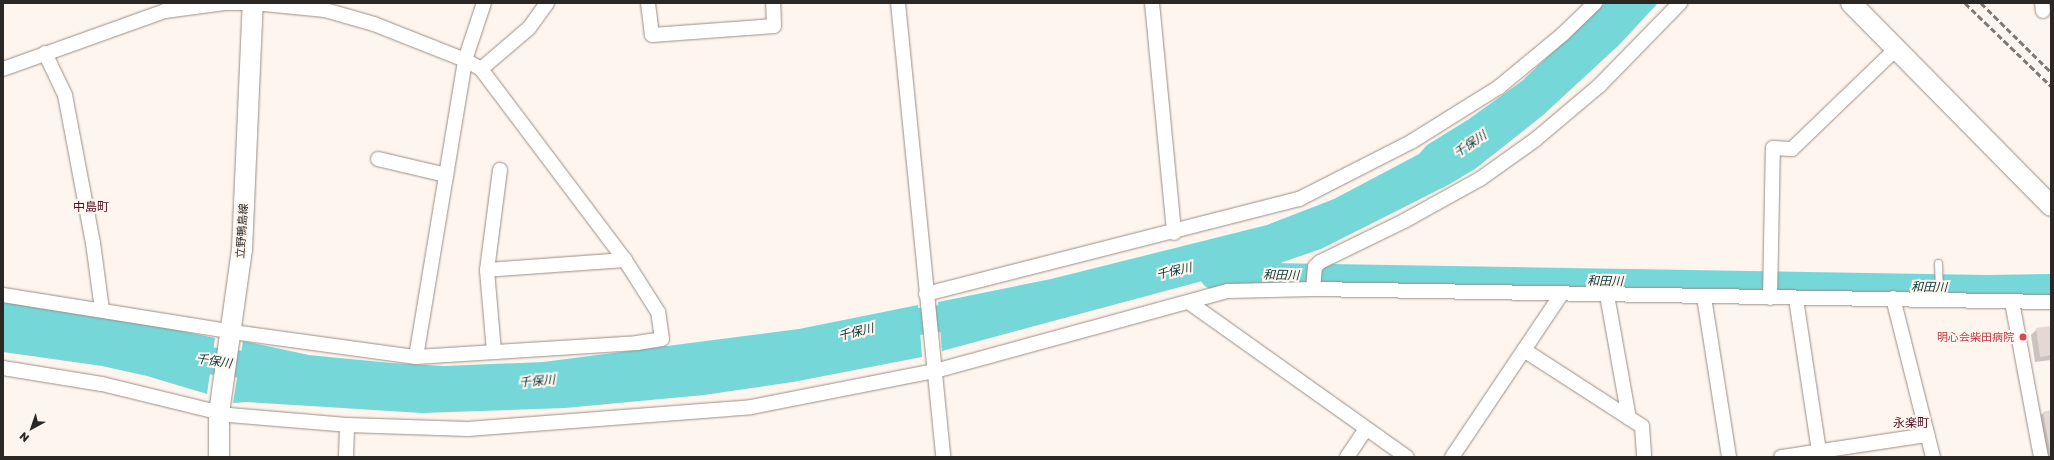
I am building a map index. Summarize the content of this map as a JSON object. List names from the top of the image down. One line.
{"streets":{"main road":["立野鴨島線"]},"districts":["中島町","永楽町"],"water":["千保川","和田川"],"places":["明心会柴田病院"],"north":"bottom left"}
